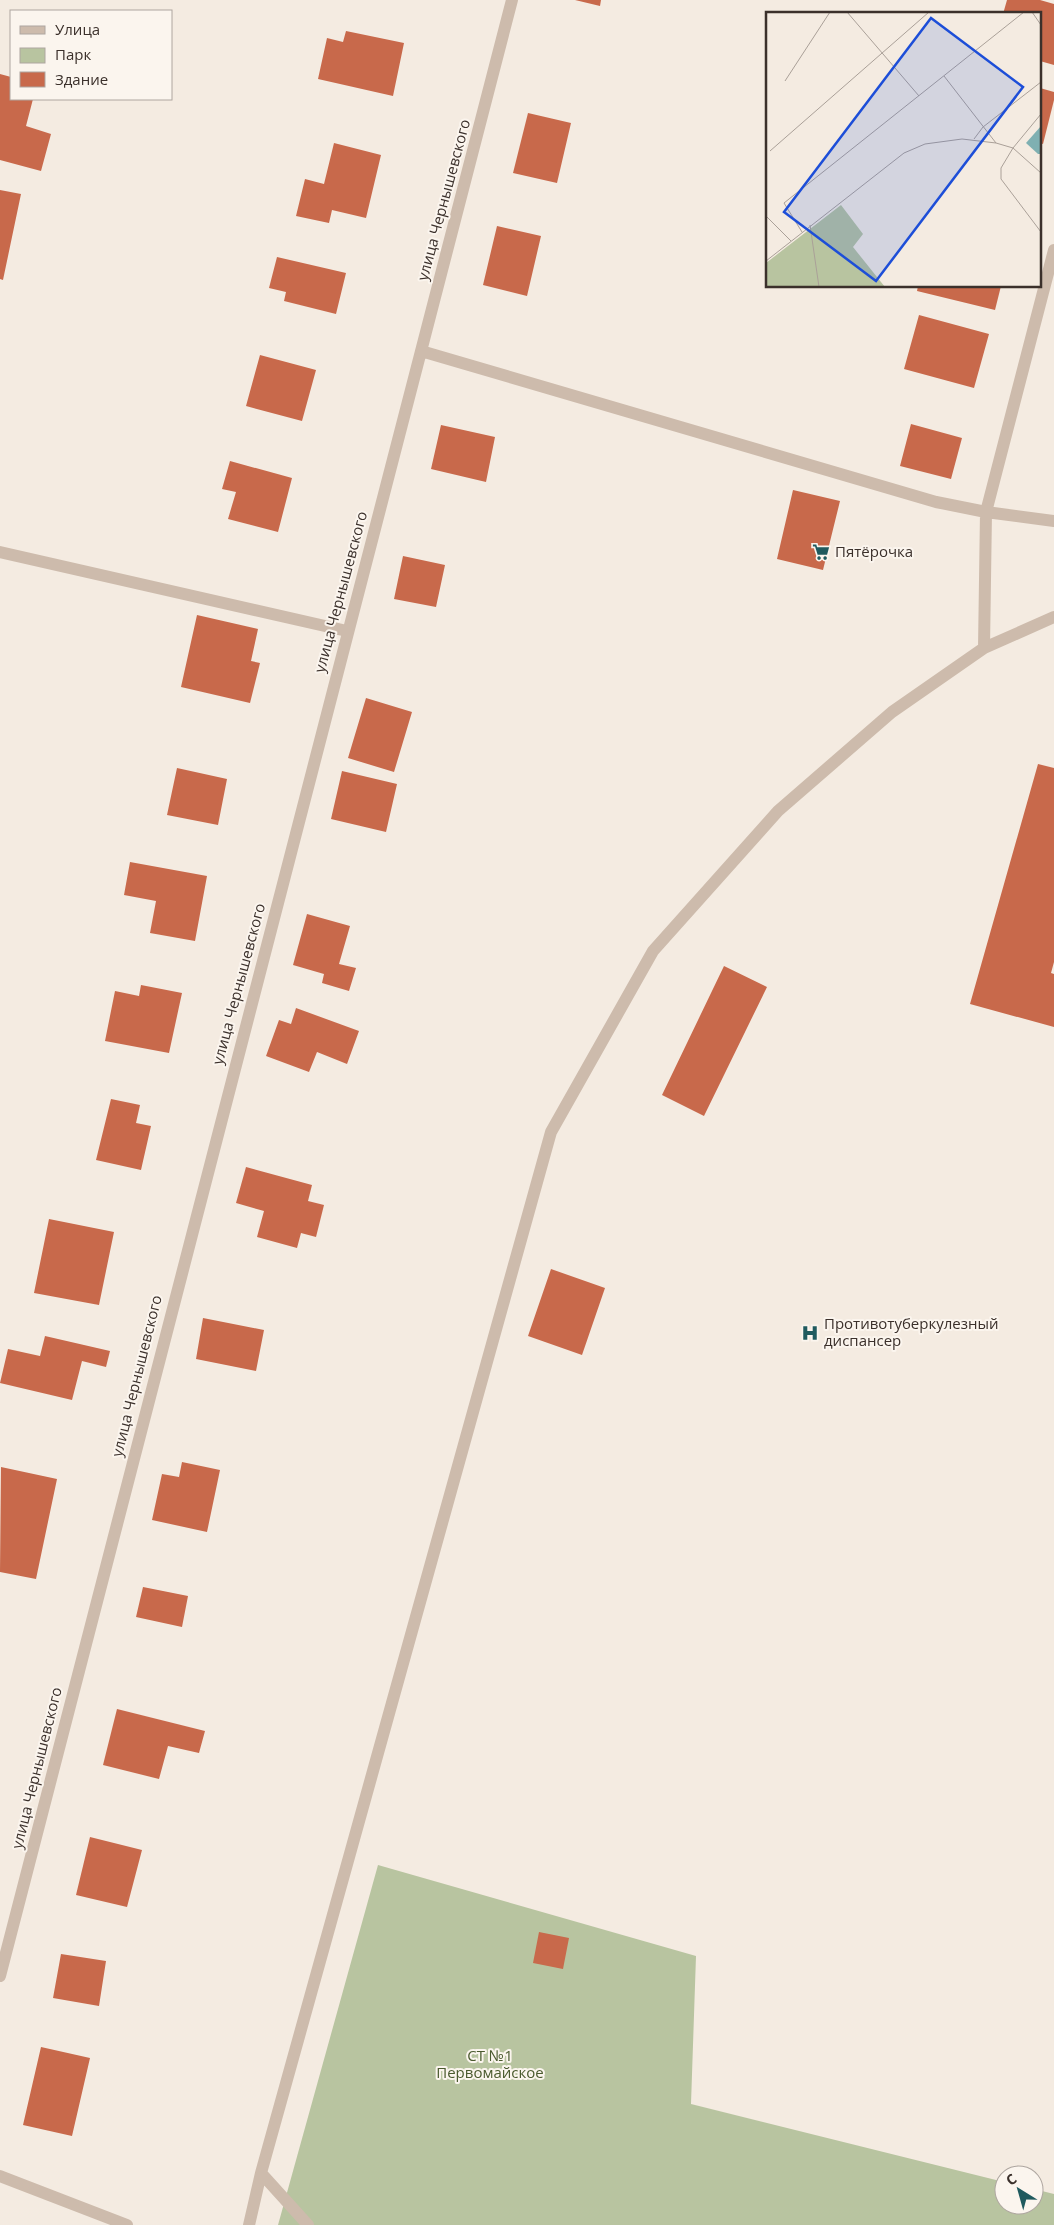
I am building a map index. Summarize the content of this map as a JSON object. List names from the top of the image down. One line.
{"streets":{"street":["улица Чернышевского"]},"parks":["СТ №1 Первомайское"],"places":{"supermarket":["Пятёрочка"],"hospital":["Противотуберкулезный диспансер"]},"legend":["Улица","Парк","Здание"],"north":"top left"}
